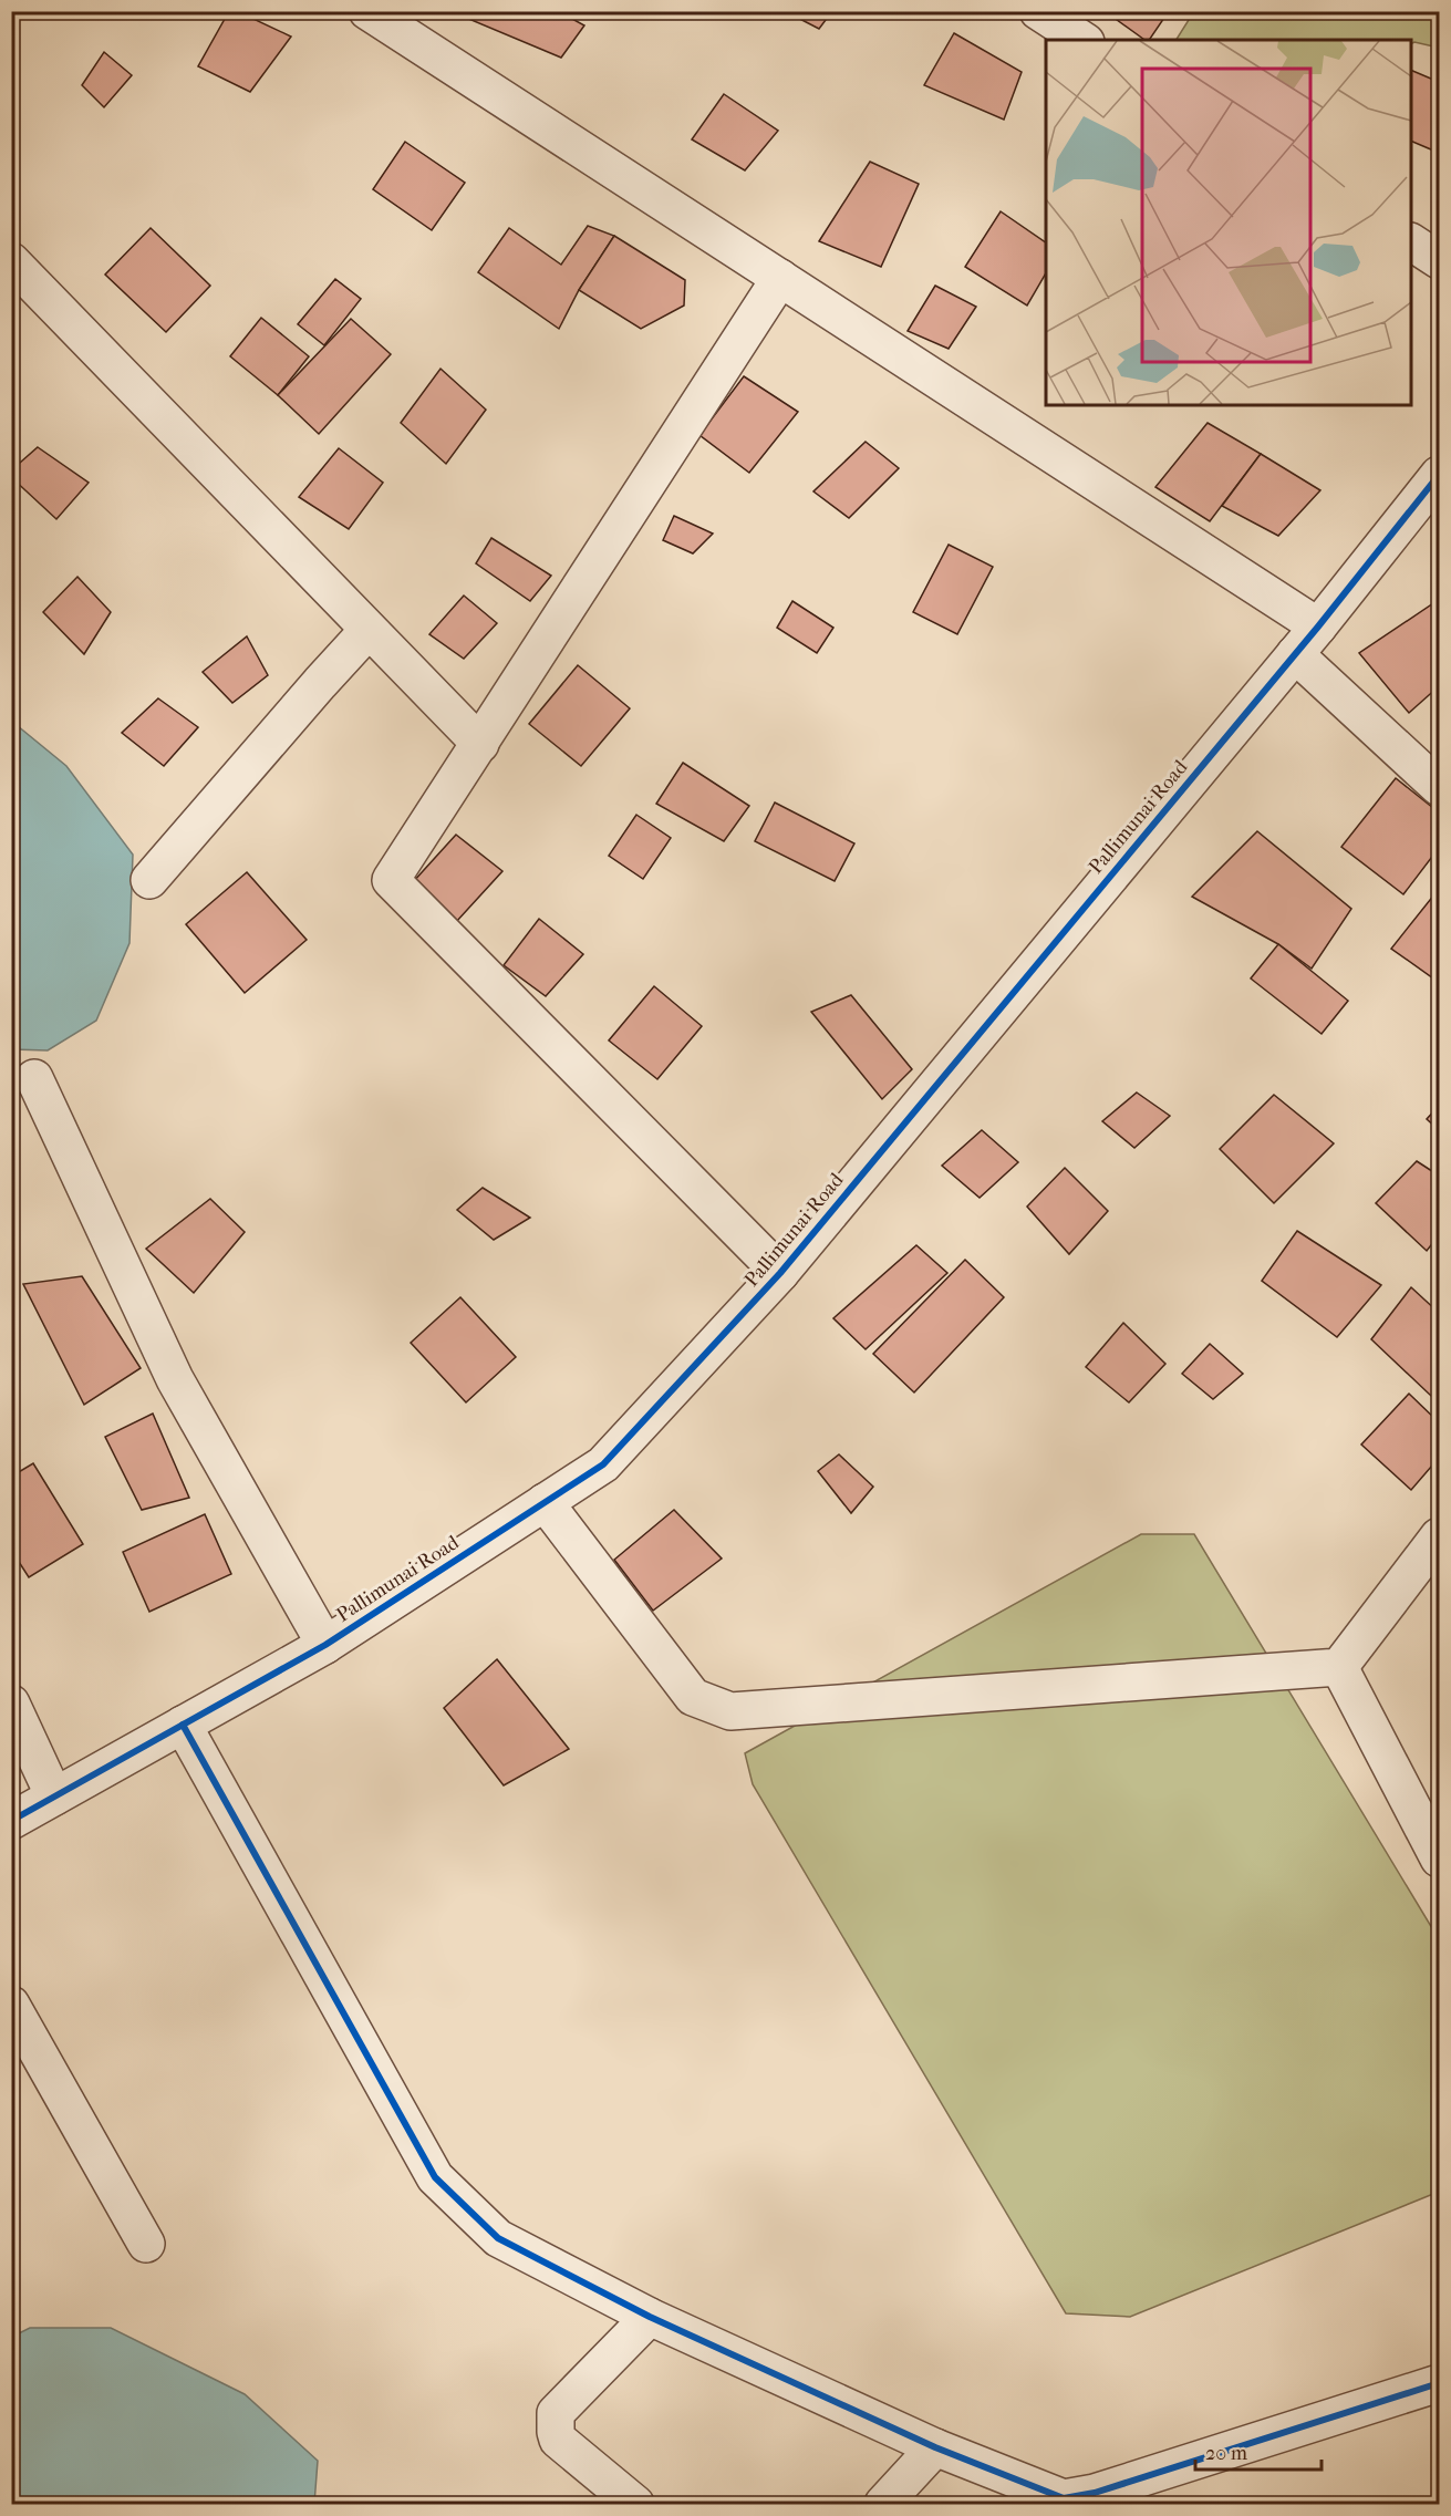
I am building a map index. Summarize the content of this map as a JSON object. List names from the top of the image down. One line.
{"streets":{"street":["Pallimunai Road"]},"scale_bar":"20 m"}
